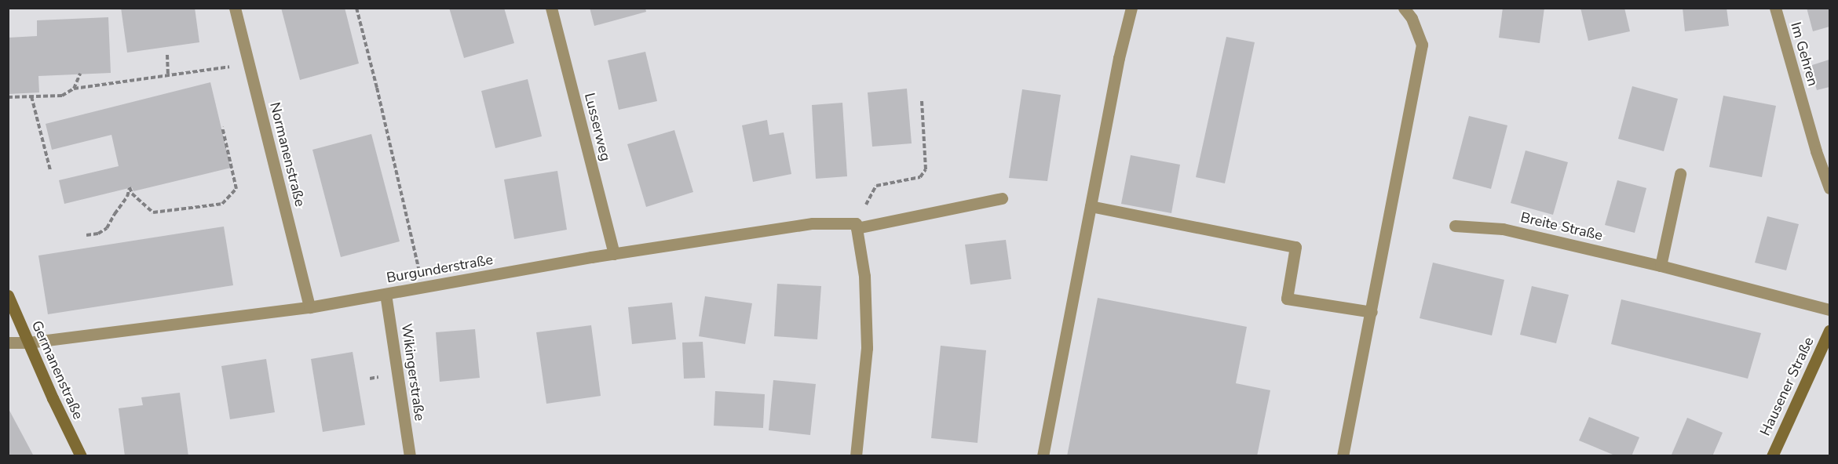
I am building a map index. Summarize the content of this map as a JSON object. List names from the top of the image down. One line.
{"streets":{"street":["Im Gehren","Lusserweg","Normanenstraße","Breite Straße","Burgunderstraße","Germanenstraße","Wikingerstraße","Hausener Straße"]},"crossings":[["Lusserweg","Burgunderstraße"],["Normanenstraße","Burgunderstraße"],["Burgunderstraße","Germanenstraße"],["Burgunderstraße","Wikingerstraße"]]}
